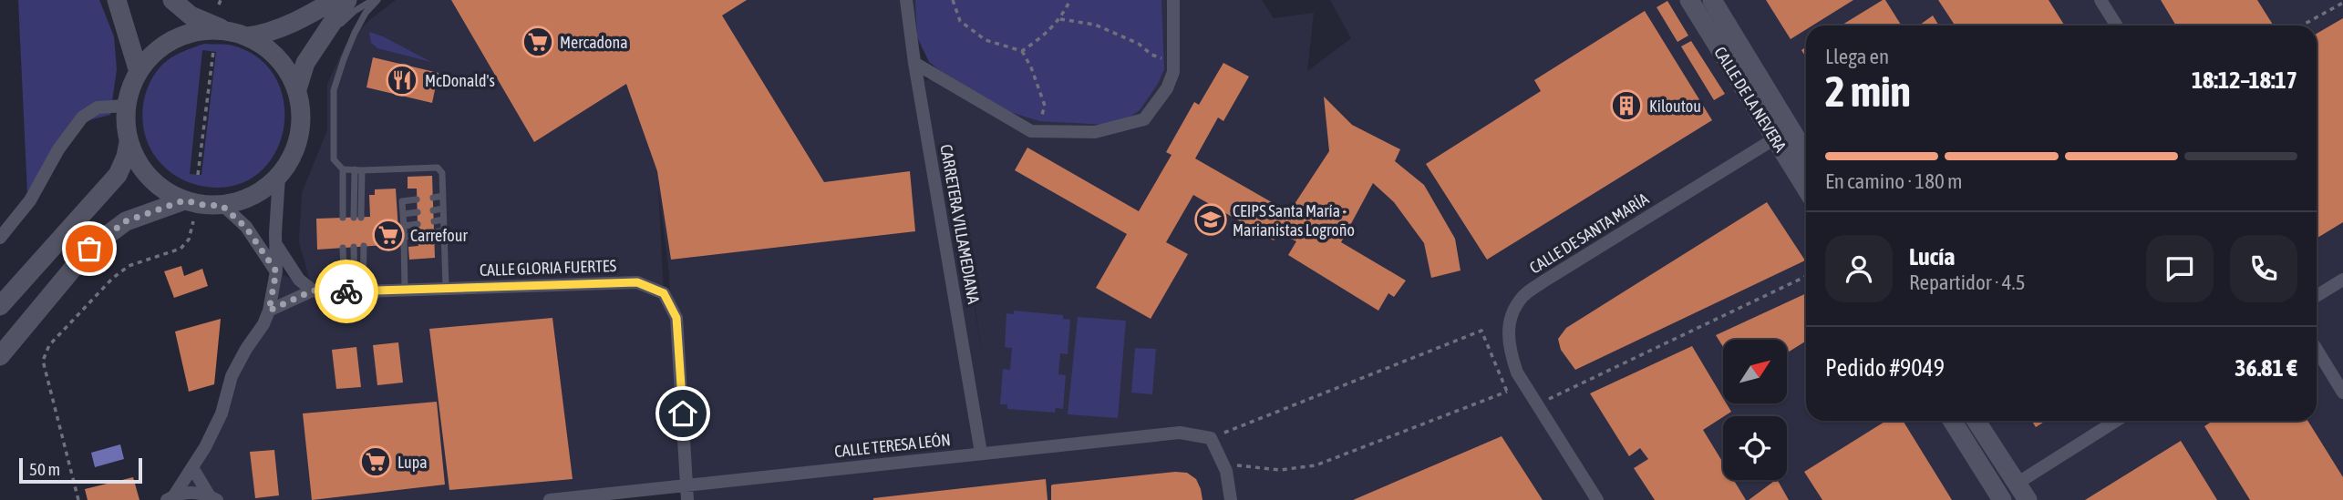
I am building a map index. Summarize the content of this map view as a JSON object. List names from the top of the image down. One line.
{"streets":{"main road":["CALLE DE LA NEVERA"],"street":["CARRETERA VILLAMEDIANA","CALLE DE SANTA MARÍA","CALLE GLORIA FUERTES","CALLE TERESA LEÓN"]},"crossings":[["CALLE DE LA NEVERA","CALLE DE SANTA MARÍA"],["CARRETERA VILLAMEDIANA","CALLE TERESA LEÓN"],["CALLE GLORIA FUERTES","CALLE TERESA LEÓN"]],"places":{"supermarket":["Mercadona","Carrefour","Lupa"],"restaurant":["McDonald's"],"building":["Kiloutou"],"school or university":["CEIPS Santa María - Marianistas Logroño"]},"scale_bar":"50 m","north":"top right","page":{"heading":["2 min","Llega en","18:12–18:17"],"panel":["Lucía","Repartidor · 4.5","Pedido #9049","36.81 €"],"bar":"En camino · 180 m","scale":"50 m"}}
